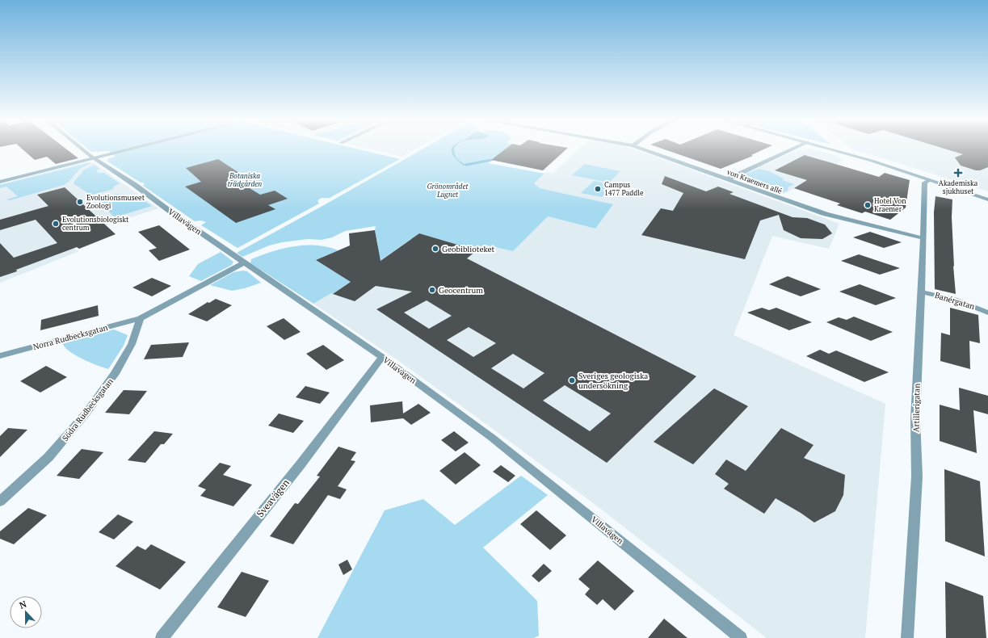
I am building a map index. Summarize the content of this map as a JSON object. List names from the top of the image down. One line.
{"streets":{"street":["von Kraemers allé","Villavägen","Banérgatan","Norra Rudbecksgatan","Artillerigatan","Södra Rudbecksgatan","Sveavägen"]},"crossings":[["von Kraemers allé","Artillerigatan"],["Villavägen","Sveavägen"],["Banérgatan","Artillerigatan"],["Norra Rudbecksgatan","Södra Rudbecksgatan"]],"parks":["Botaniska trädgården","Grönområdet Lugnet"],"places":{"health":["Akademiska sjukhuset"],"other":["Campus 1477 Paddle","Evolutionsmuseet Zoologi","Hotel Von Kraemer","Evolutionsbiologiskt centrum","Geobiblioteket","Geocentrum","Sveriges geologiska undersökning"]},"north":"top"}
